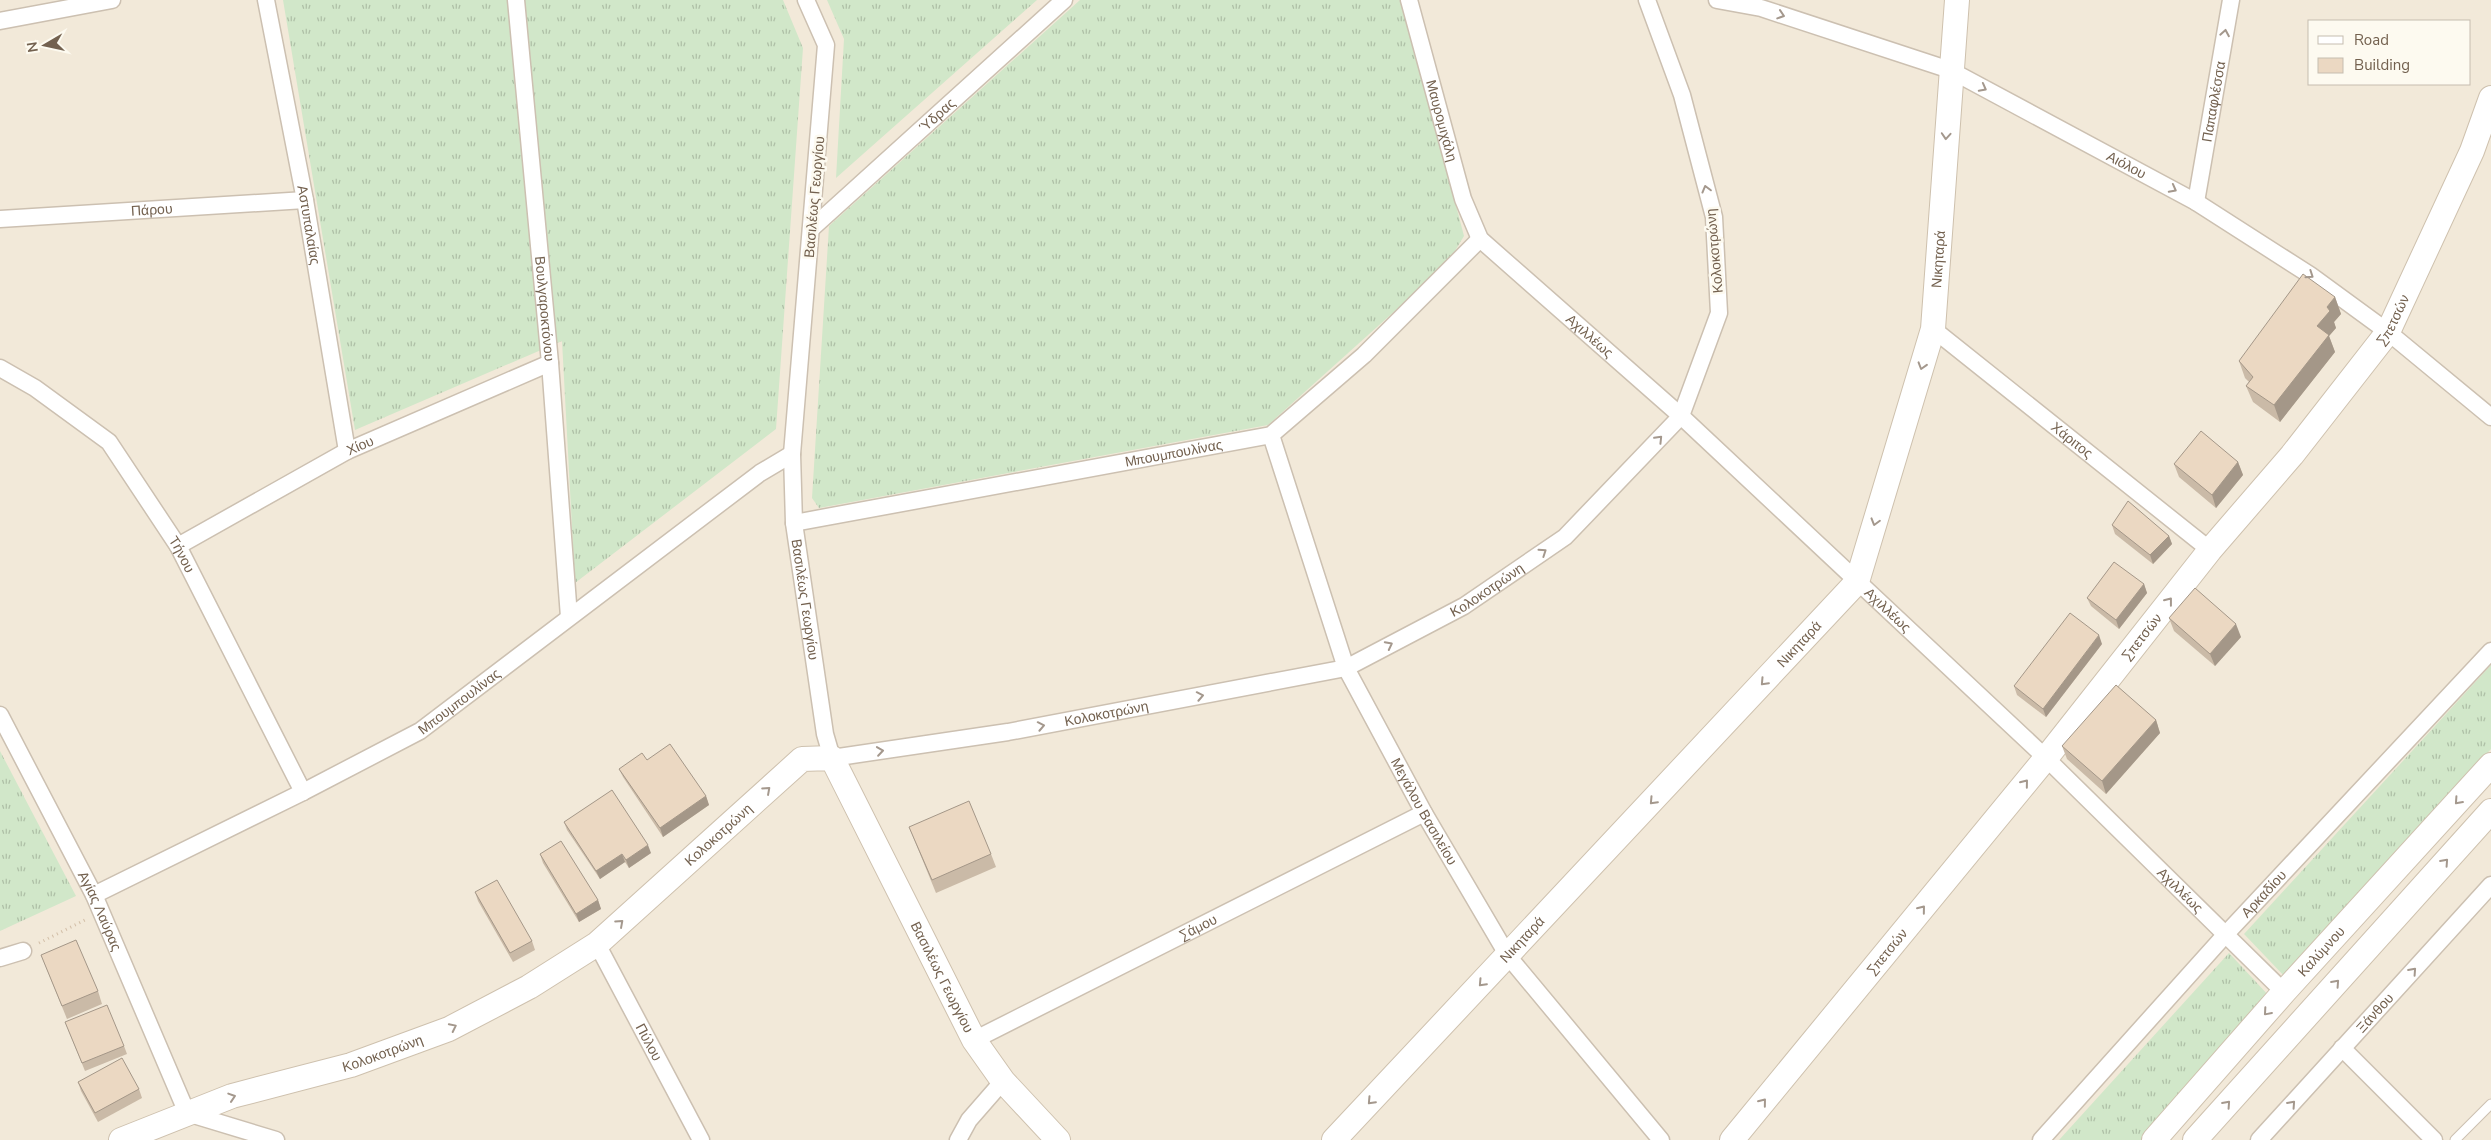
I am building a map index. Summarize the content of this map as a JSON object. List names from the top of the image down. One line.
{"streets":{"street":["Παπαφλέσσα","Ύδρας","Μαυρομιχάλη","Αιόλου","Βασιλέως Γεωργίου","Πάρου","Αστυπαλαίας","Κολοκοτρώνη","Νικηταρά","Βουλγαροκτόνου","Σπετσών","Αχιλλέως","Χάριτος","Χίου","Μπουμπουλίνας","Τήνου","Μεγάλου Βασιλείου","Αρκαδίου","Αγίας Λαύρας","Σάμου","Καλύμνου","Ξάνθου","Πύλου"]},"crossings":[["Παπαφλέσσα","Αιόλου"],["Ύδρας","Βασιλέως Γεωργίου"],["Μαυρομιχάλη","Αχιλλέως"],["Αιόλου","Νικηταρά"],["Αιόλου","Σπετσών"],["Βασιλέως Γεωργίου","Κολοκοτρώνη"],["Βασιλέως Γεωργίου","Μπουμπουλίνας"],["Βασιλέως Γεωργίου","Σάμου"],["Πάρου","Αστυπαλαίας"],["Αστυπαλαίας","Χίου"],["Κολοκοτρώνη","Αχιλλέως"],["Κολοκοτρώνη","Μεγάλου Βασιλείου"],["Κολοκοτρώνη","Αγίας Λαύρας"],["Κολοκοτρώνη","Πύλου"],["Νικηταρά","Αχιλλέως"],["Νικηταρά","Χάριτος"],["Νικηταρά","Μεγάλου Βασιλείου"],["Βουλγαροκτόνου","Χίου"],["Βουλγαροκτόνου","Μπουμπουλίνας"],["Σπετσών","Αχιλλέως"],["Σπετσών","Χάριτος"],["Αχιλλέως","Αρκαδίου"],["Αχιλλέως","Καλύμνου"],["Χίου","Τήνου"],["Μπουμπουλίνας","Τήνου"],["Μπουμπουλίνας","Μεγάλου Βασιλείου"],["Μπουμπουλίνας","Αγίας Λαύρας"],["Μεγάλου Βασιλείου","Σάμου"]],"one_way":["Παπαφλέσσα","Αιόλου","Κολοκοτρώνη","Νικηταρά","Σπετσών"],"legend":["Road","Building"],"north":"left"}
